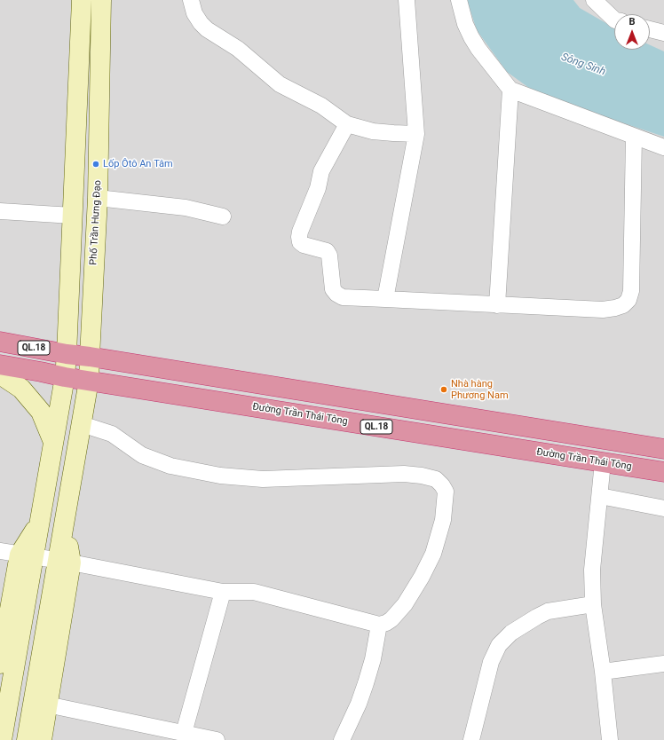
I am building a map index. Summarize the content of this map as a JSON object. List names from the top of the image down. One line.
{"streets":{"highway":["QL.18","Đường Trần Thái Tông"],"main road":["Phố Trần Hưng Đạo"]},"crossings":[["Phố Trần Hưng Đạo","QL.18"],["Phố Trần Hưng Đạo","Đường Trần Thái Tông"]],"water":["Sông Sinh"],"places":["Lốp Ôtô An Tâm","Nhà hàng Phương Nam"],"north":"top"}
